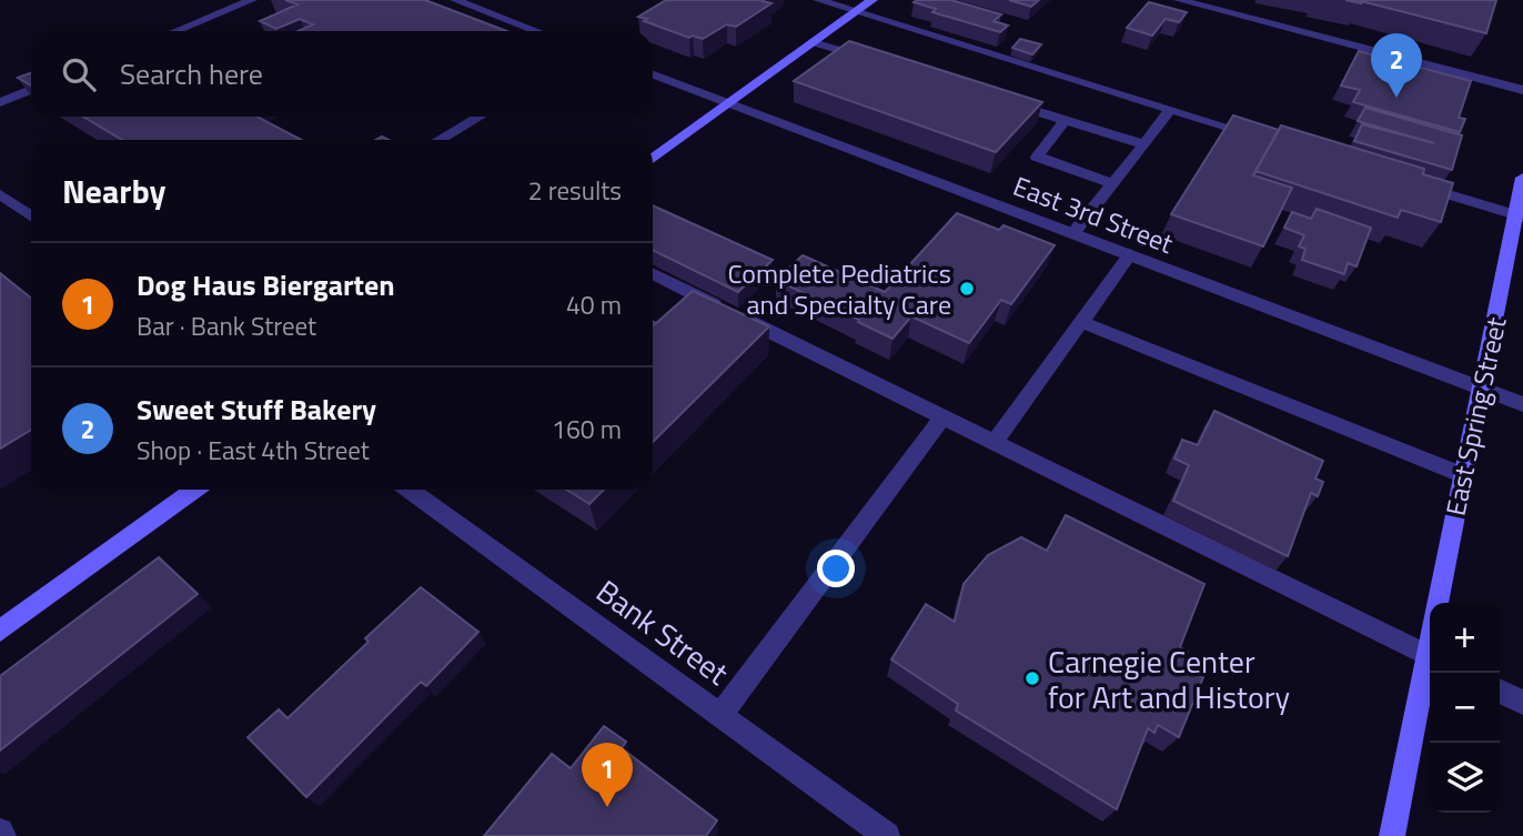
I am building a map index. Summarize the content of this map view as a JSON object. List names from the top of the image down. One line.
{"streets":{"main road":["East Spring Street"],"street":["East 3rd Street","Bank Street"]},"crossings":[["East 3rd Street","East Spring Street"]],"places":["Complete Pediatrics and Specialty Care","Carnegie Center for Art and History"],"page":{"search":"Search here","pins":["2","1"],"heading":["Nearby","2 results"],"list":[{"mark":"1","name":"Dog Haus Biergarten","note":"Bar · Bank Street","value":"40 m"},{"mark":"2","name":"Sweet Stuff Bakery","note":"Shop · East 4th Street","value":"160 m"}],"map_buttons":["+","−"]}}
